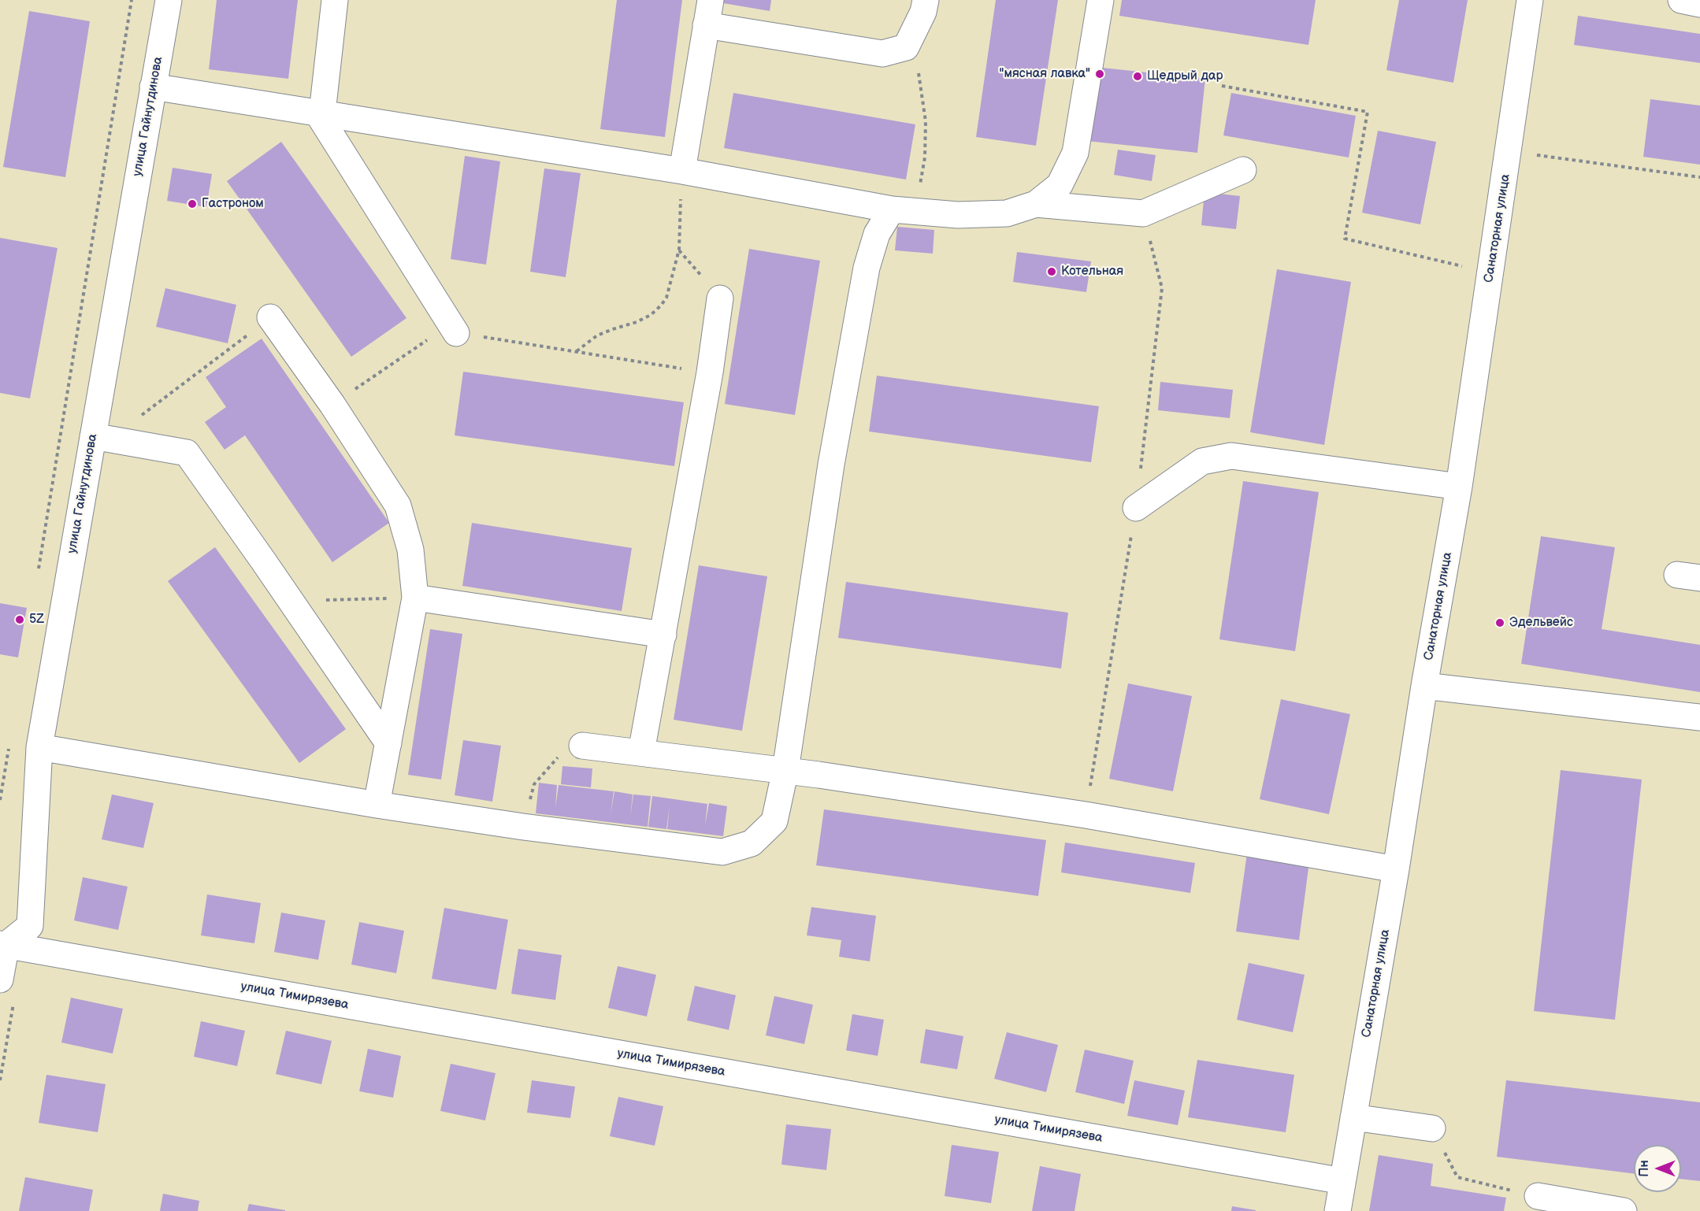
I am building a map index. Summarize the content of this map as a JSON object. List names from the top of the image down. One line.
{"streets":{"street":["улица Гайнутдинова","Санаторная улица","улица Тимирязева"]},"crossings":[["улица Гайнутдинова","улица Тимирязева"],["Санаторная улица","улица Тимирязева"]],"places":["\"мясная лавка\"","Щедрый дар","Гастроном","Котельная","5Z","Эдельвейс"],"north":"left"}
